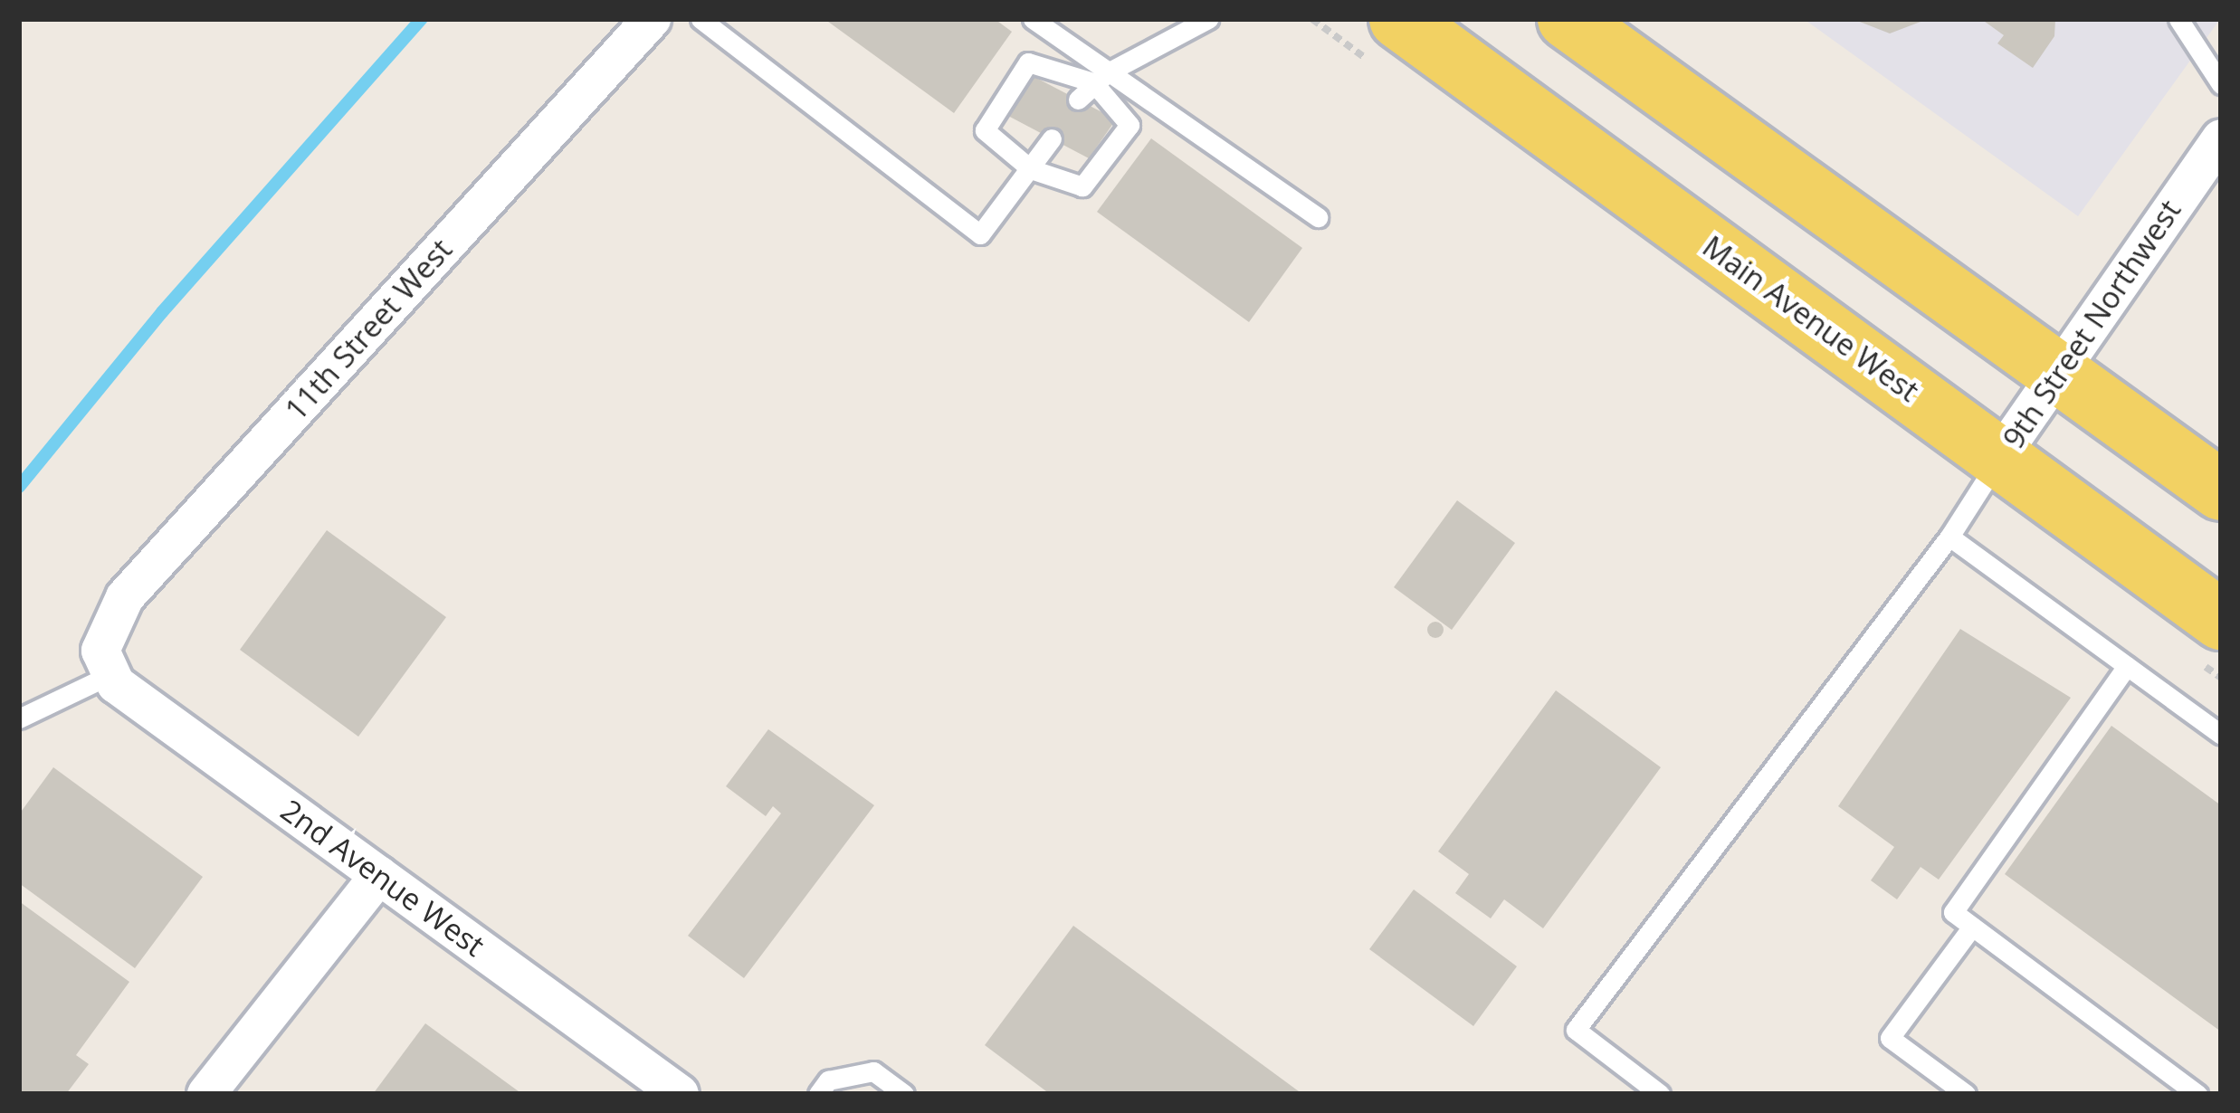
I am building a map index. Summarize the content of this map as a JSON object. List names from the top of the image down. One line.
{"streets":{"main road":["Main Avenue West"],"street":["9th Street Northwest","11th Street West","2nd Avenue West"]},"crossings":[["Main Avenue West","9th Street Northwest"],["11th Street West","2nd Avenue West"]]}
